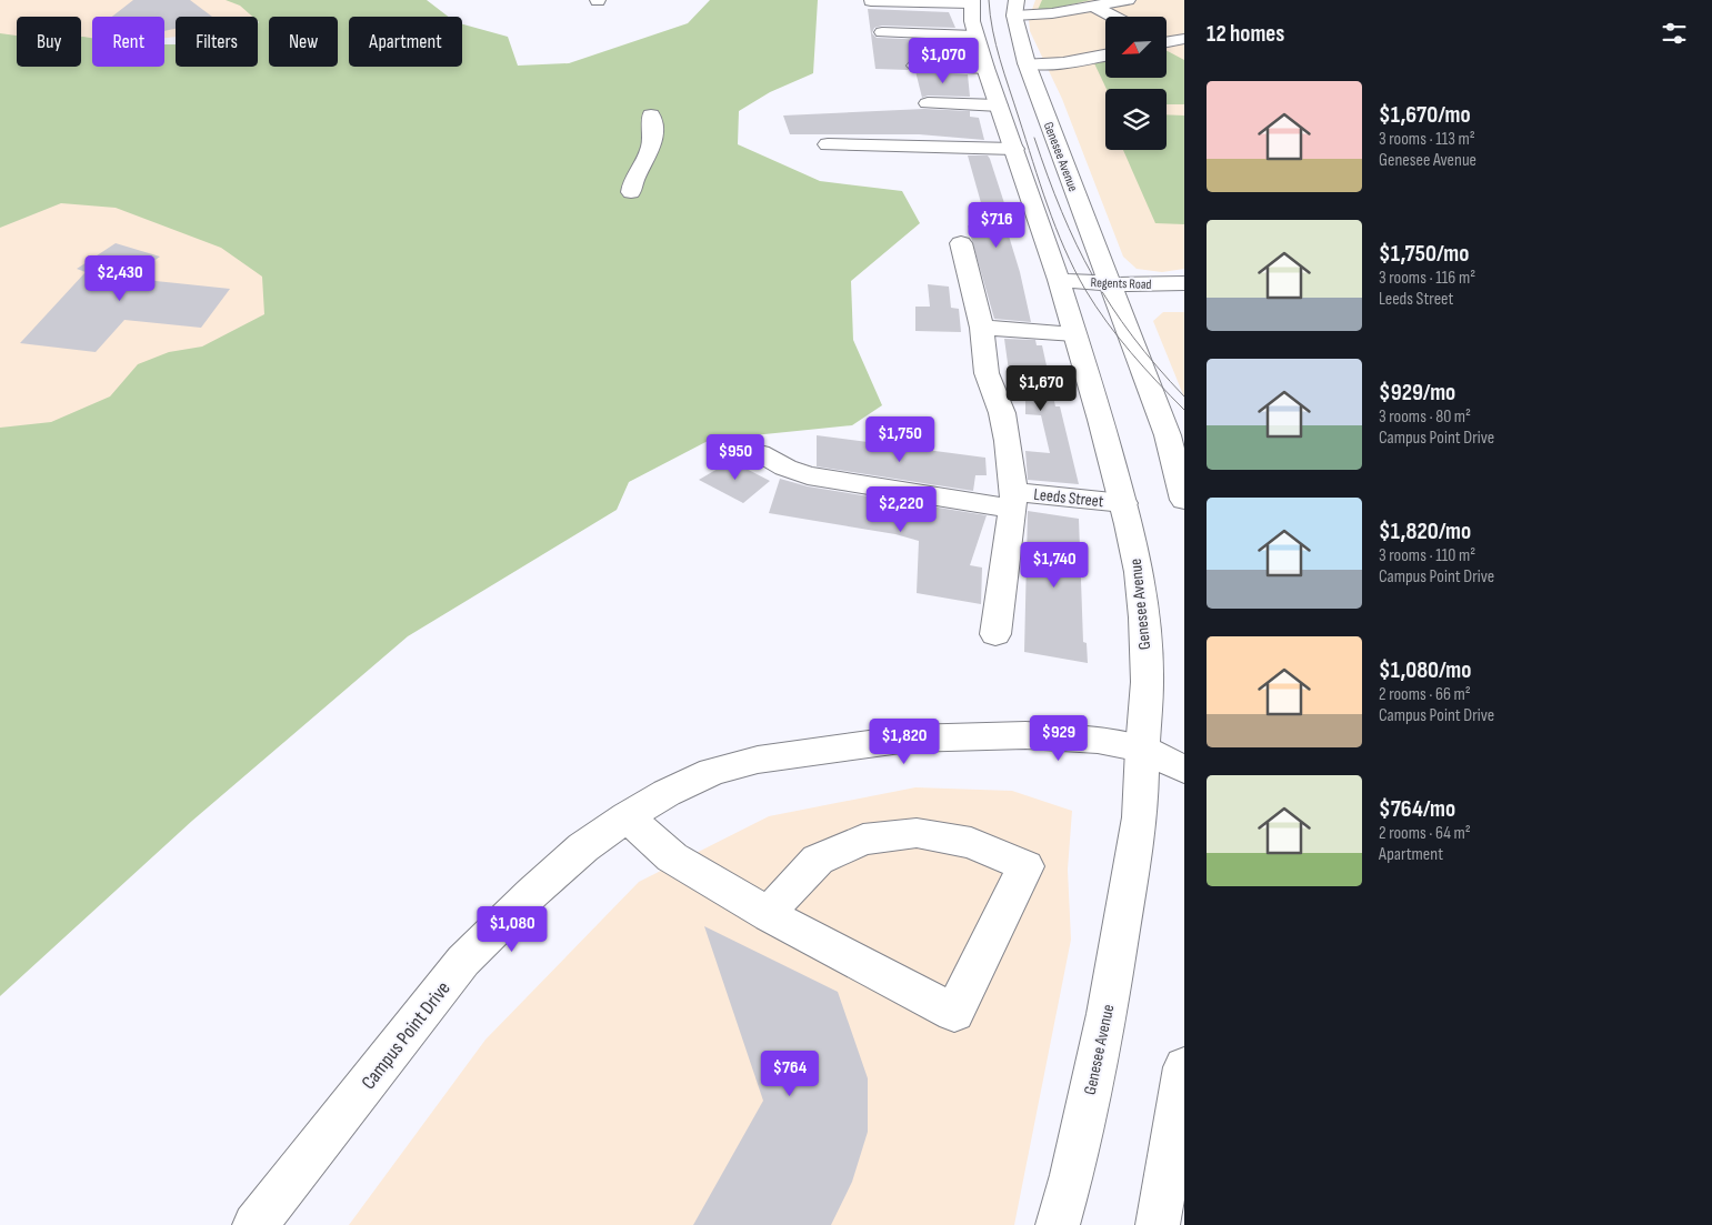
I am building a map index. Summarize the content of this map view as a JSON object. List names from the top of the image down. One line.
{"streets":{"main road":["Genesee Avenue","Regents Road","Leeds Street","Campus Point Drive"]},"crossings":[["Genesee Avenue","Regents Road"],["Genesee Avenue","Leeds Street"],["Genesee Avenue","Campus Point Drive"]],"north":"bottom left","page":{"heading":"12 homes","chip":["Buy","Rent","Filters","New","Apartment"],"price":["$1,070","$716","$2,430","$1,670","$1,750","$950","$2,220","$1,740","$929","$1,820","$1,080","$764"],"list":[{"name":"$1,670/mo","note":"3 rooms · 113 m² · Genesee Avenue"},{"name":"$1,750/mo","note":"3 rooms · 116 m² · Leeds Street"},{"name":"$929/mo","note":"3 rooms · 80 m² · Campus Point Drive"},{"name":"$1,820/mo","note":"3 rooms · 110 m² · Campus Point Drive"},{"name":"$1,080/mo","note":"2 rooms · 66 m² · Campus Point Drive"},{"name":"$764/mo","note":"2 rooms · 64 m² · Apartment"}]}}
